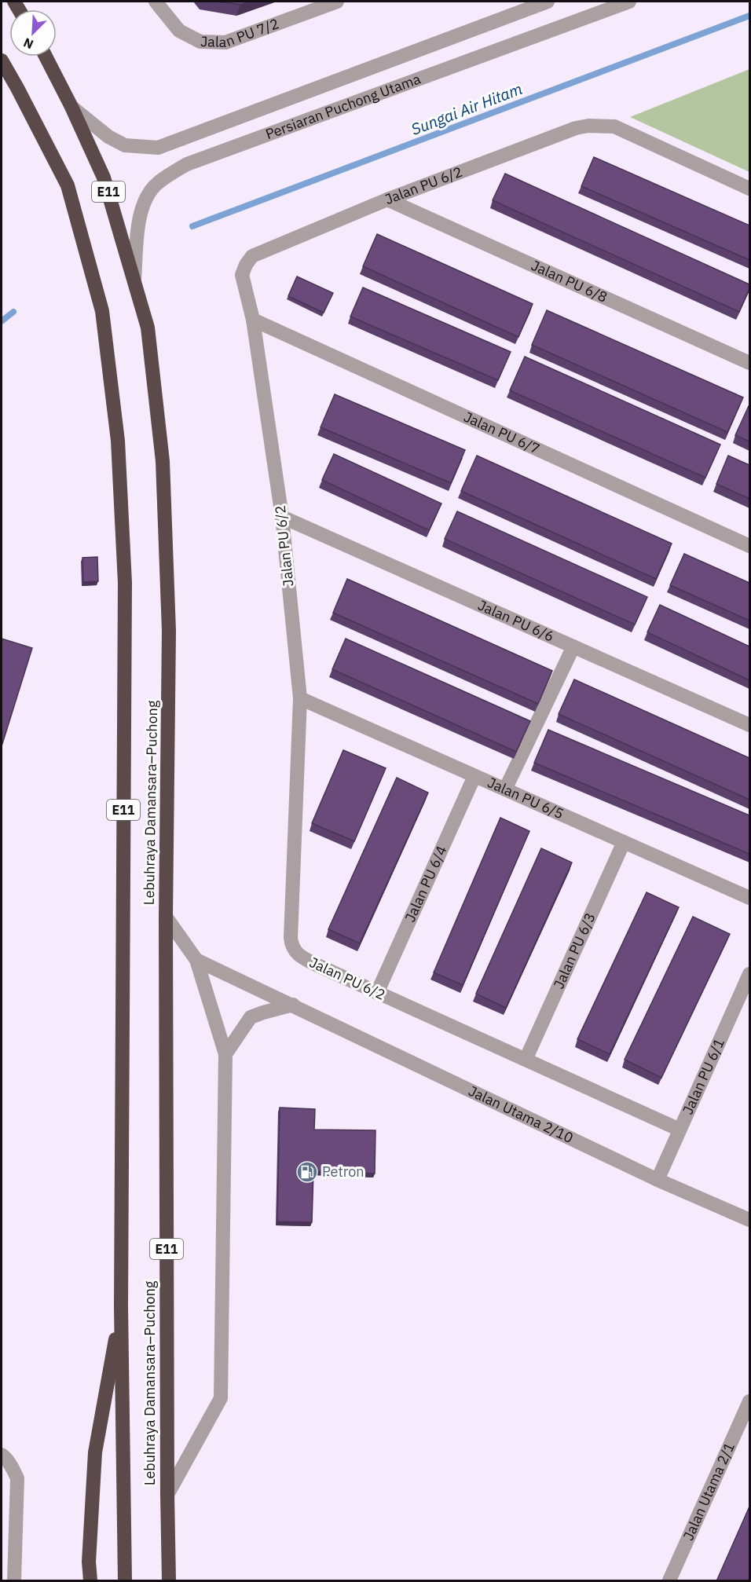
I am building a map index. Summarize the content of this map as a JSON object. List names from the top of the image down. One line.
{"streets":{"highway":["E11","Lebuhraya Damansara–Puchong"],"street":["Jalan PU 7/2","Persiaran Puchong Utama","Jalan PU 6/2","Jalan PU 6/8","Jalan PU 6/7","Jalan PU 6/6","Jalan PU 6/5","Jalan PU 6/4","Jalan PU 6/3","Jalan PU 6/1","Jalan Utama 2/10","Jalan Utama 2/1"]},"crossings":[["Persiaran Puchong Utama","Lebuhraya Damansara–Puchong"],["Jalan PU 6/2","Jalan PU 6/8"],["Jalan PU 6/2","Jalan PU 6/7"],["Jalan PU 6/2","Jalan PU 6/6"],["Jalan PU 6/2","Jalan PU 6/5"],["Jalan PU 6/2","Jalan PU 6/4"],["Jalan PU 6/2","Jalan PU 6/3"],["Jalan PU 6/2","Jalan PU 6/1"],["Jalan PU 6/5","Jalan PU 6/4"],["Jalan PU 6/5","Jalan PU 6/3"],["Lebuhraya Damansara–Puchong","Jalan Utama 2/10"],["Jalan PU 6/1","Jalan Utama 2/10"]],"water":["Sungai Air Hitam"],"places":{"fuel station":["Petron"]},"north":"bottom left"}
